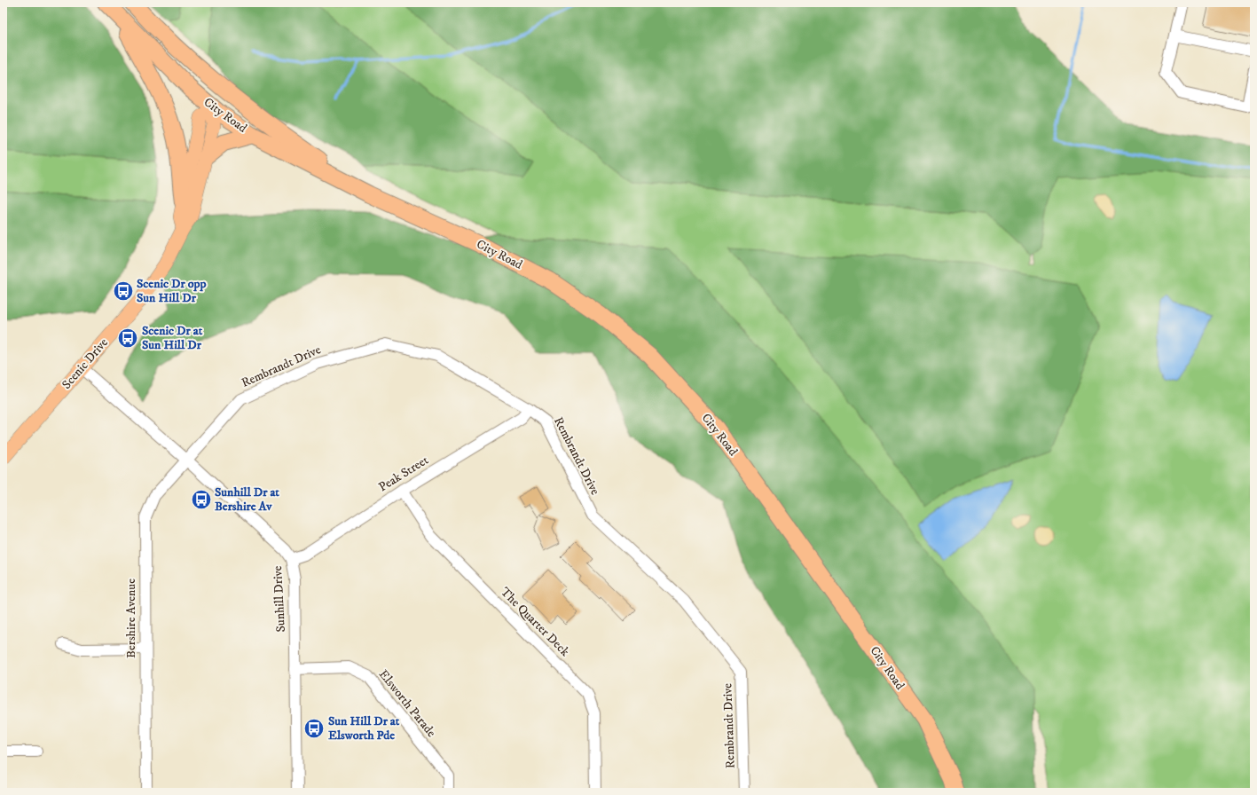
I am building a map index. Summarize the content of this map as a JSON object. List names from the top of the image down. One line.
{"streets":{"highway":["City Road"],"main road":["Scenic Drive"],"street":["Rembrandt Drive","Peak Street","Sunhill Drive","Bershire Avenue","The Quarter Deck","Elsworth Parade"]},"crossings":[["City Road","Scenic Drive"],["Scenic Drive","Sunhill Drive"],["Rembrandt Drive","Peak Street"],["Rembrandt Drive","Sunhill Drive"],["Rembrandt Drive","Bershire Avenue"],["Peak Street","Sunhill Drive"],["Peak Street","The Quarter Deck"],["Sunhill Drive","Bershire Avenue"],["Sunhill Drive","Elsworth Parade"]],"places":{"bus stop":["Scenic Dr opp Sun Hill Dr","Scenic Dr at Sun Hill Dr","Sunhill Dr at Bershire Av","Sun Hill Dr at Elsworth Pde"]}}
